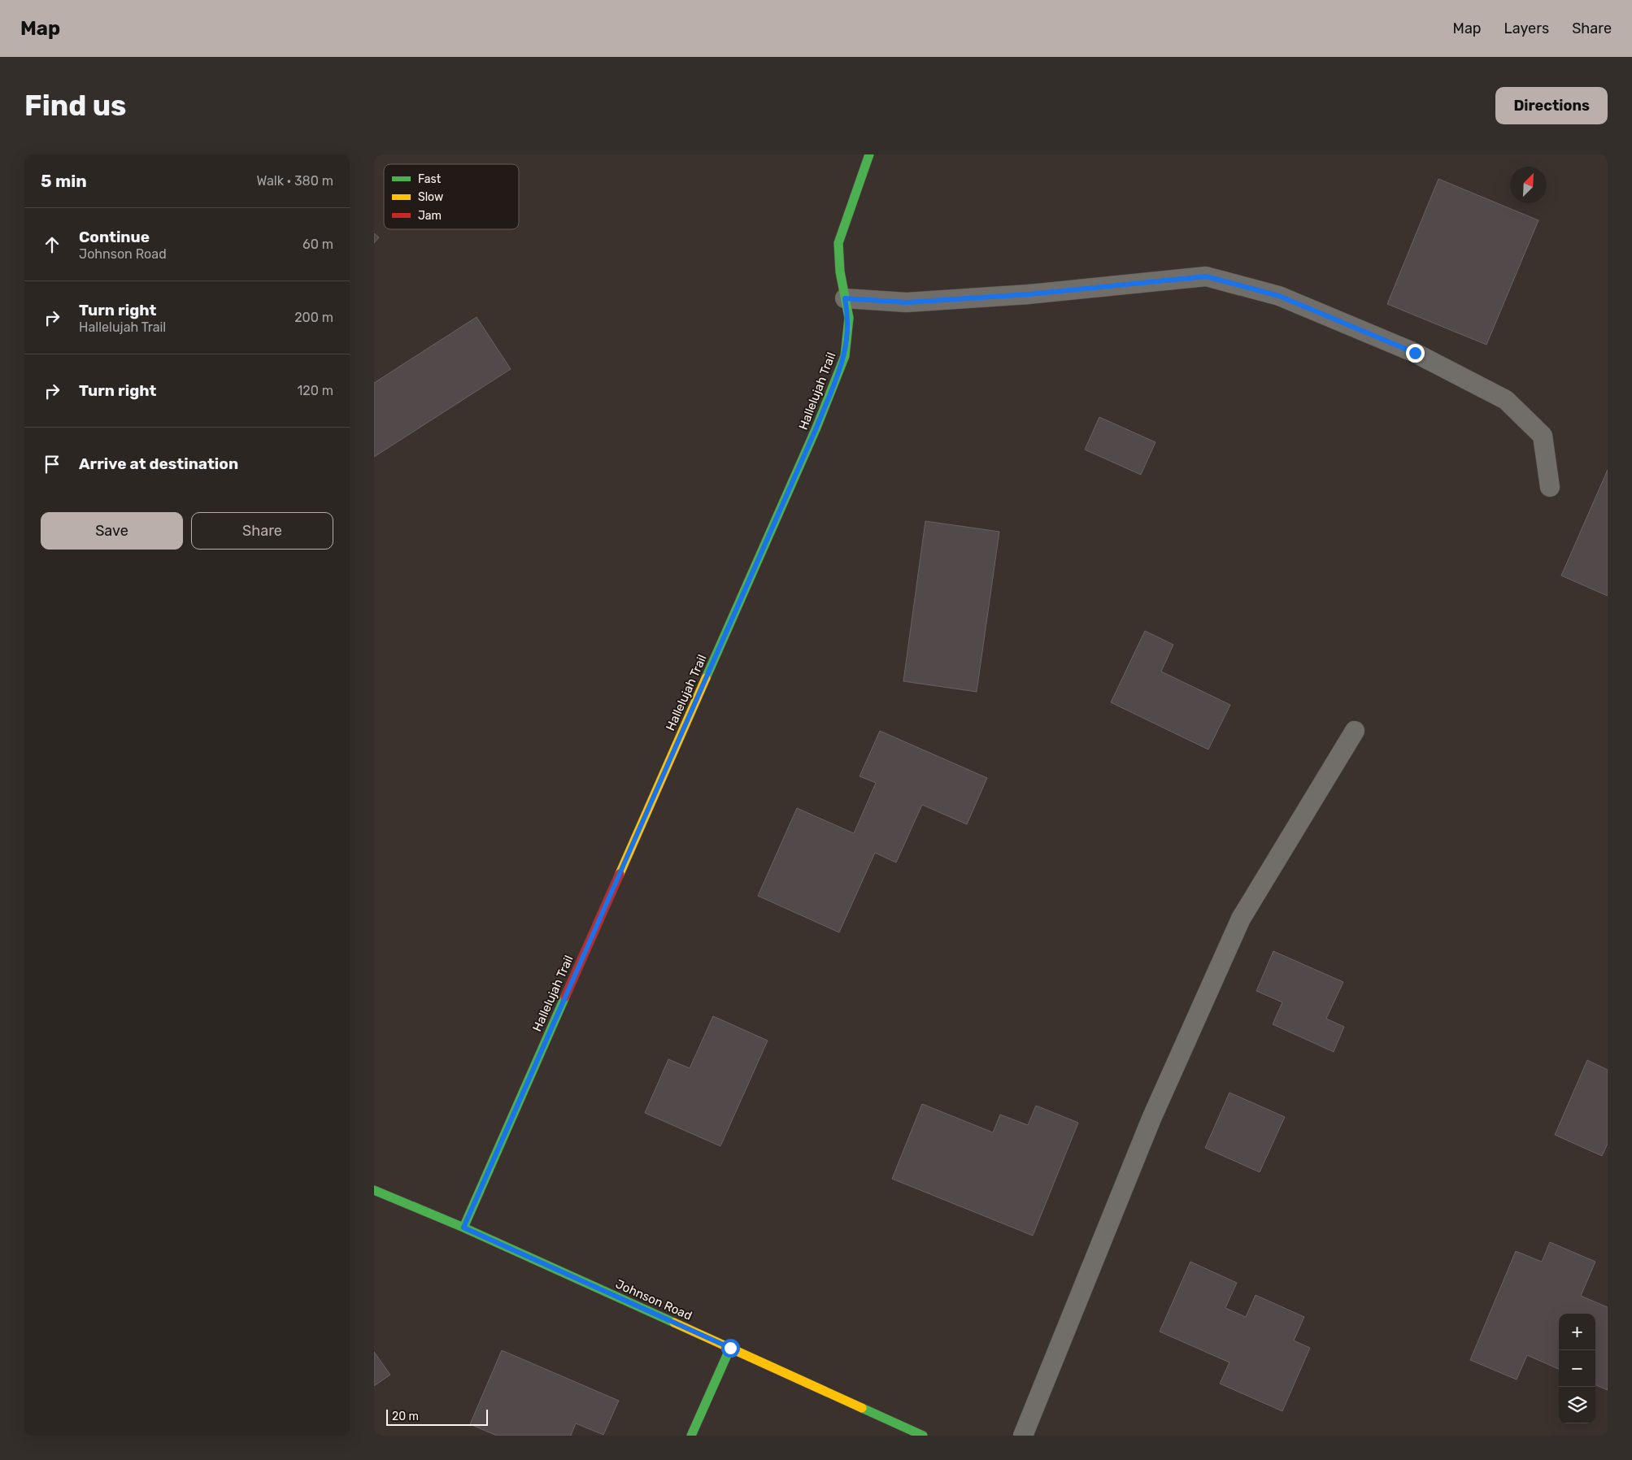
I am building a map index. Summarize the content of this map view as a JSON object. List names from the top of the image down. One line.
{"streets":{"street":["Hallelujah Trail","Johnson Road"]},"crossings":[["Hallelujah Trail","Johnson Road"]],"legend":["Fast","Slow","Jam"],"scale_bar":"20 m","north":"top right","page":{"header":"Map","nav":["Map","Layers","Share"],"buttons":["Directions",["Save","Share"]],"title":"Find us","heading":["5 min","Walk · 380 m"],"list":[["Continue","Johnson Road","60 m"],["Turn right","Hallelujah Trail","200 m"],["Turn right","120 m"],"Arrive at destination"],"map_buttons":["+","−"],"scale":"20 m"}}
